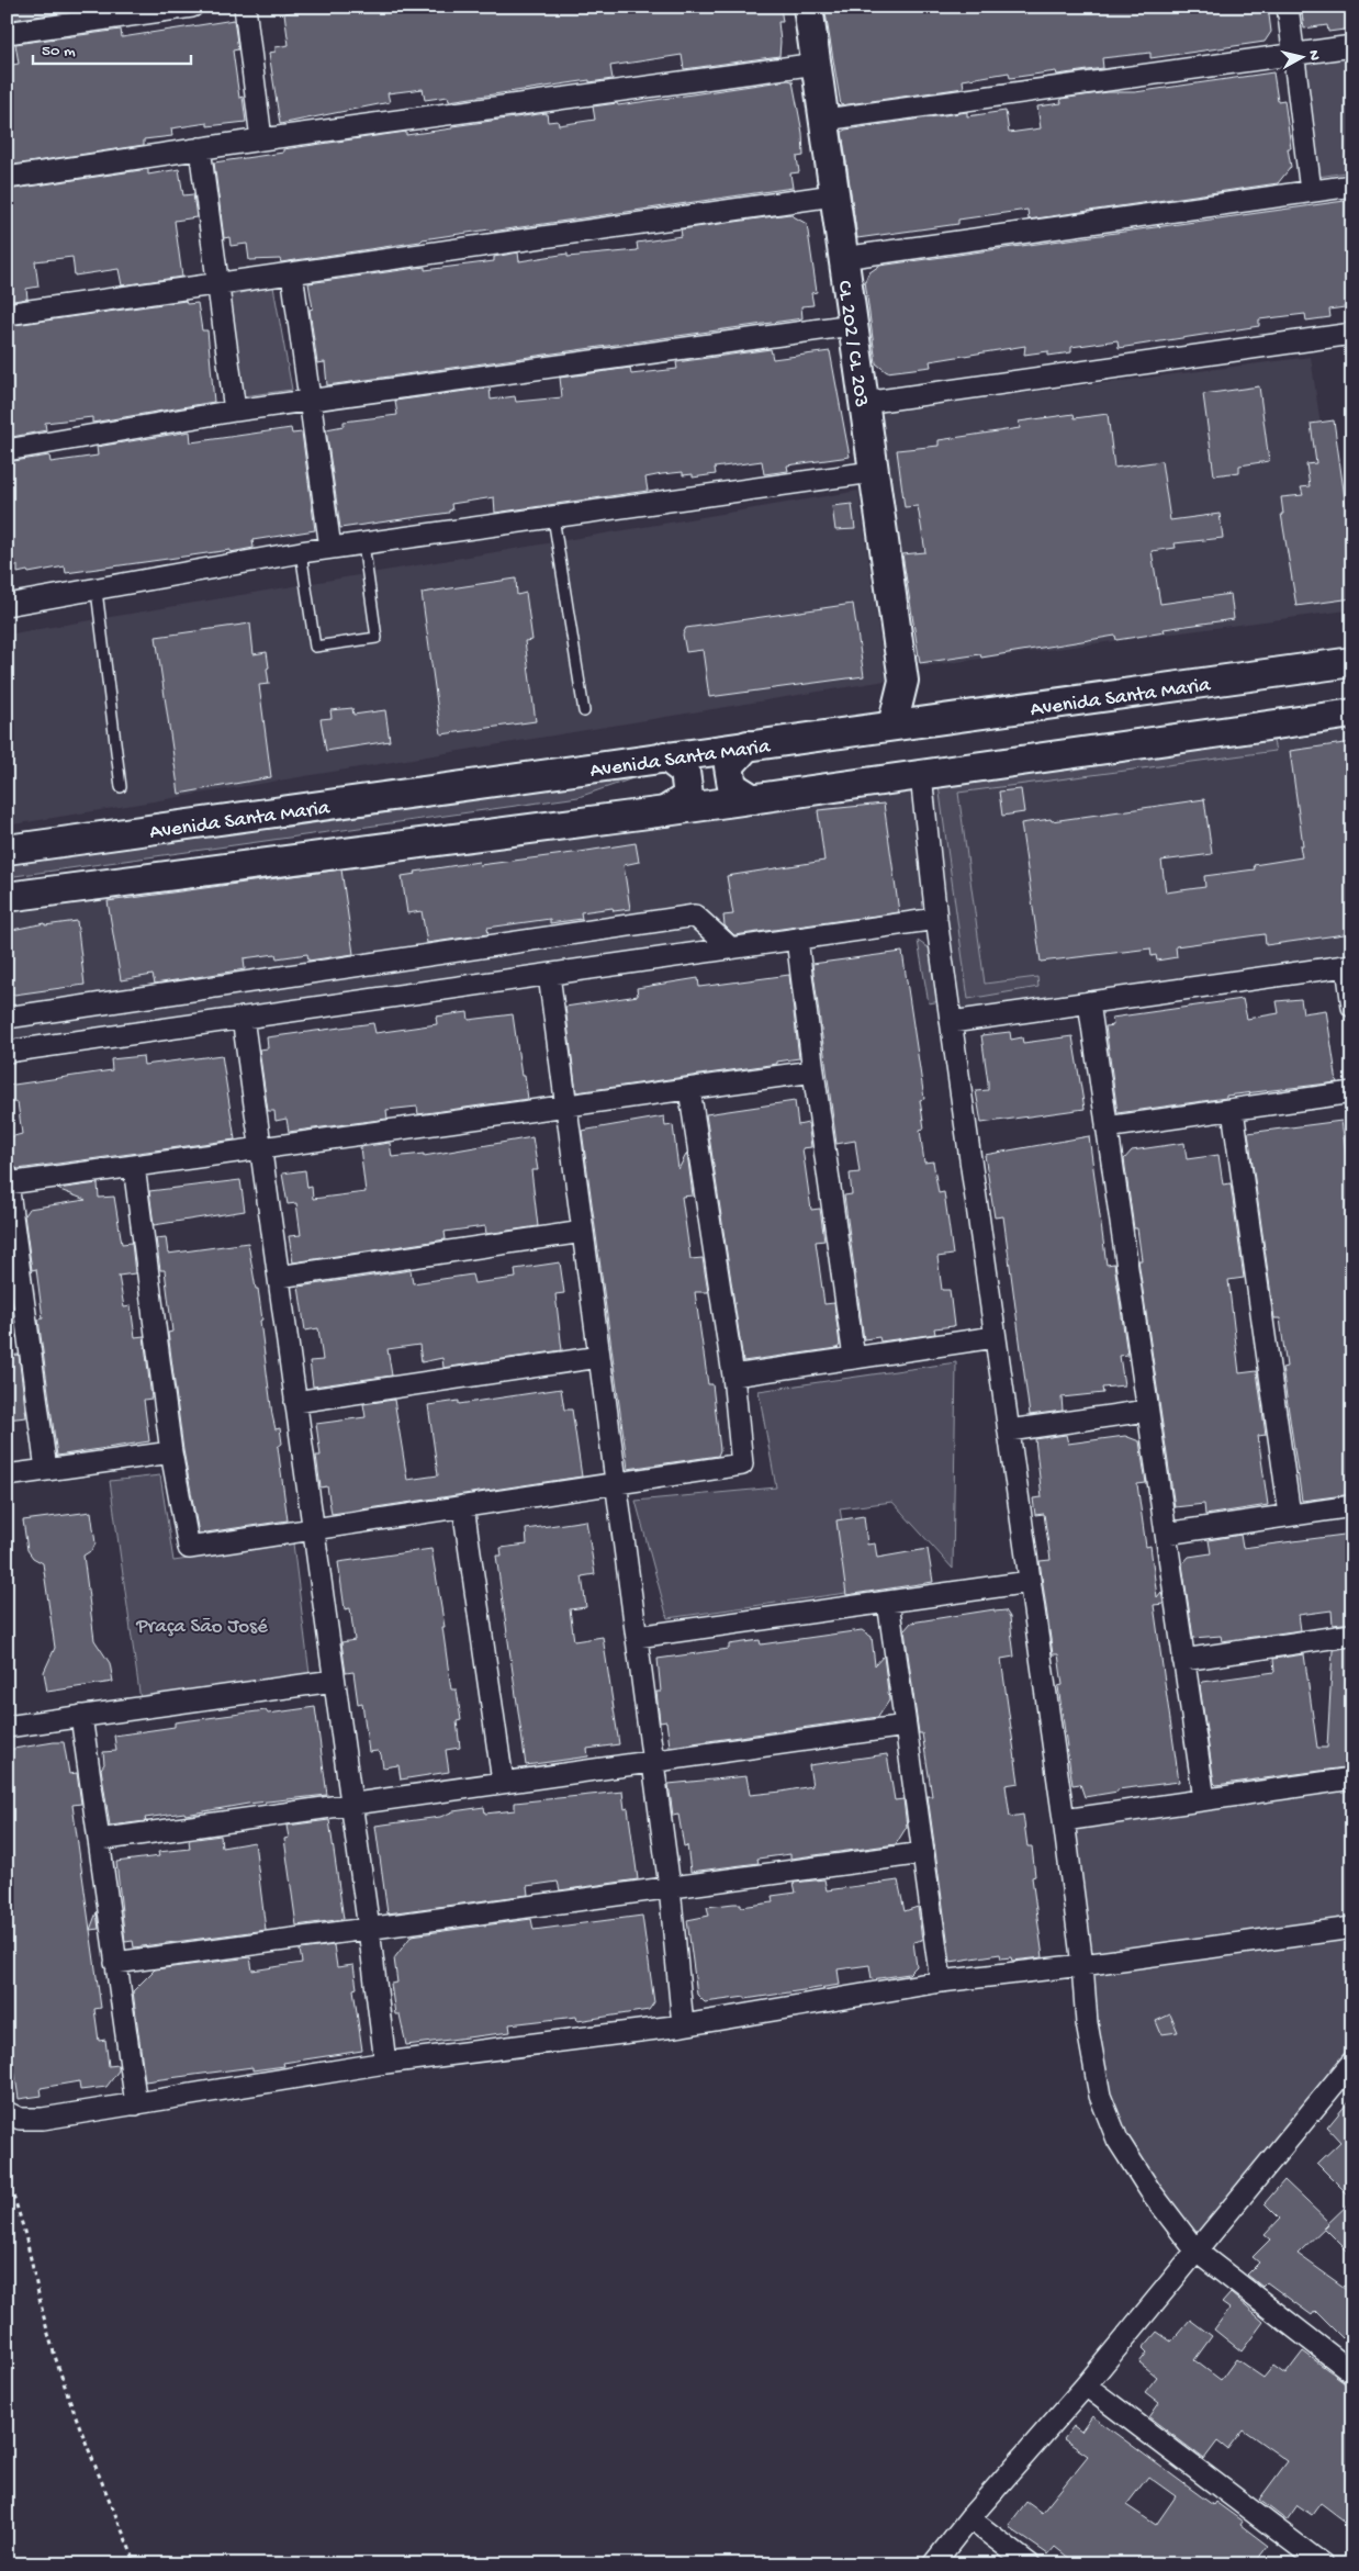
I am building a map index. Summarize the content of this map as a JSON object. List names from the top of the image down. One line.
{"streets":{"main road":["CL 202 / CL 203","Avenida Santa Maria"]},"parks":["Praça São José"],"scale_bar":"50 m","north":"right"}
